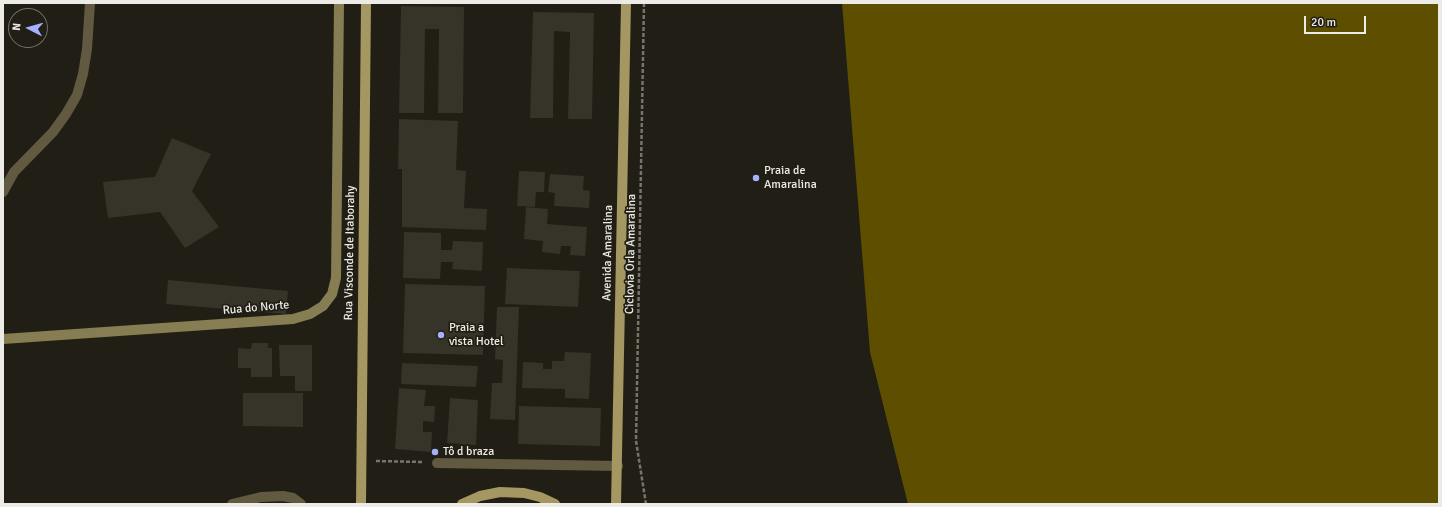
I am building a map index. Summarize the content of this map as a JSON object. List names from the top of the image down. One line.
{"streets":{"main road":["Rua Visconde de Itaborahy","Avenida Amaralina"],"street":["Rua do Norte"],"path":["Ciclovia Orla Amaralina"]},"places":["Praia de Amaralina","Praia a vista Hotel","Tô d braza"],"scale_bar":"20 m","north":"left"}
